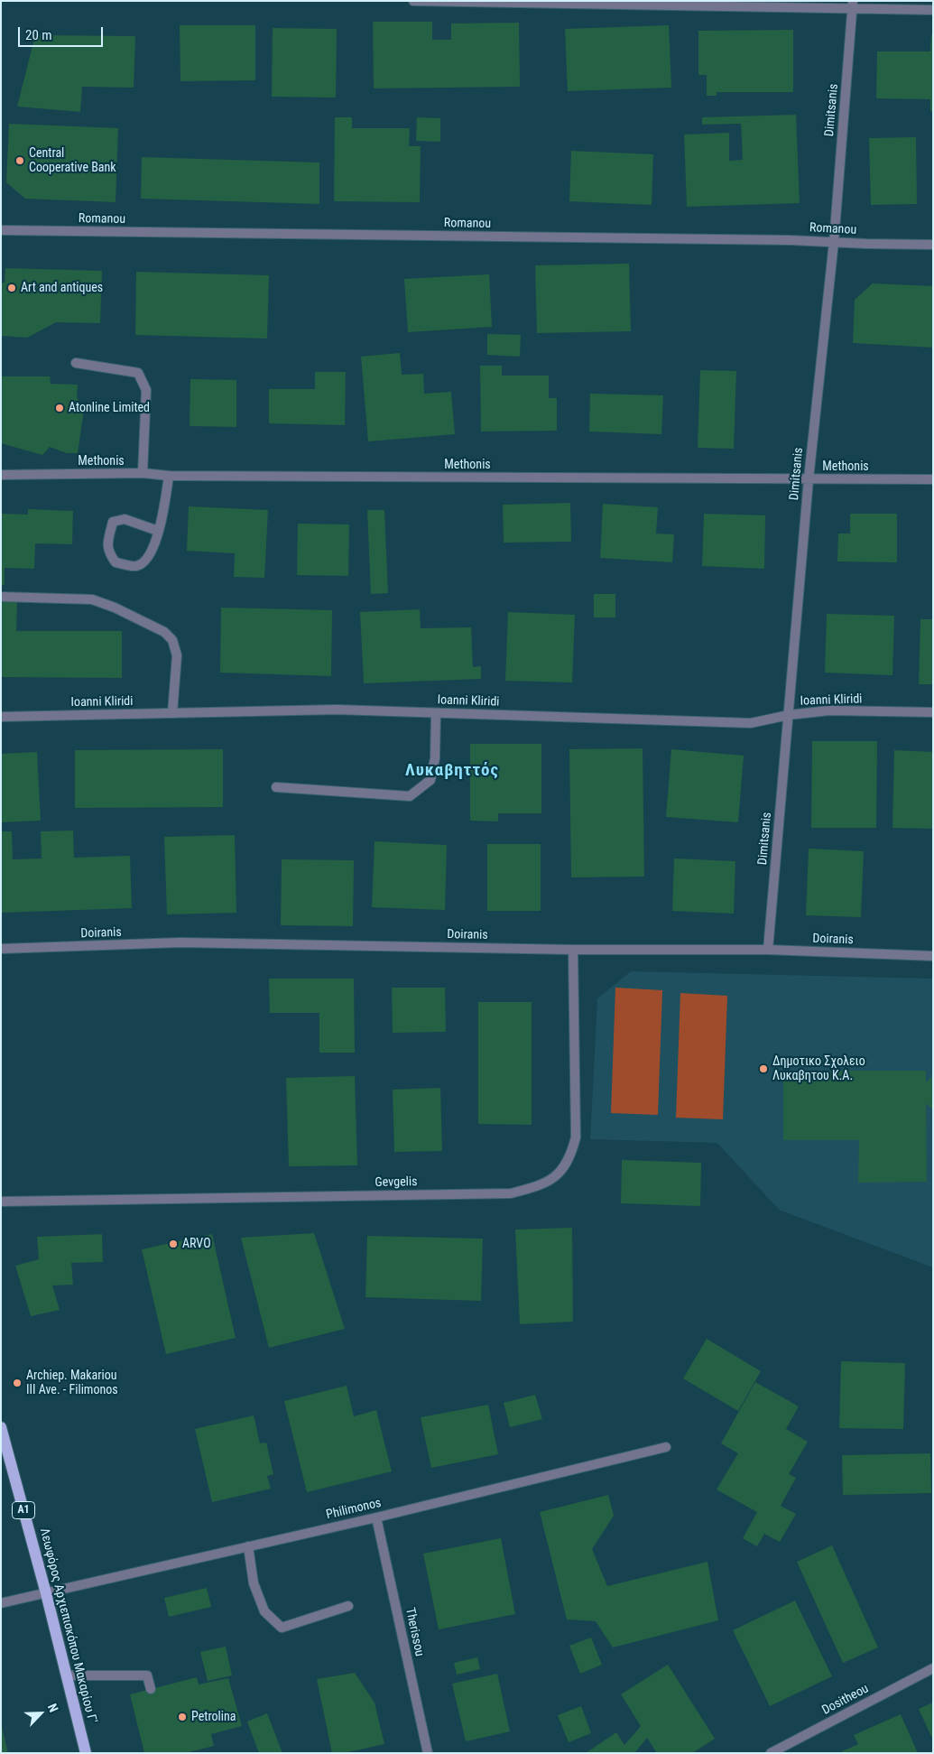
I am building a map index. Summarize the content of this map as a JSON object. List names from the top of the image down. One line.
{"streets":{"main road":["A1","Λεωφόρος Αρχιεπισκόπου Μακαρίου Γ'"],"street":["Dimitsanis","Romanou","Methonis","Ioanni Kliridi","Doiranis","Gevgelis","Philimonos","Therissou","Dositheou"]},"crossings":[["Dimitsanis","Romanou"],["Dimitsanis","Methonis"],["Dimitsanis","Ioanni Kliridi"],["Dimitsanis","Doiranis"],["Doiranis","Gevgelis"],["Philimonos","Λεωφόρος Αρχιεπισκόπου Μακαρίου Γ'"],["Philimonos","Therissou"]],"districts":["Λυκαβηττός"],"places":["Central Cooperative Bank","Art and antiques","Atonline Limited","Δημοτικο Σχολειο Λυκαβητου Κ.Α.","ARVO","Archiep. Makariou III Ave. - Filimonos","Petrolina"],"scale_bar":"20 m","north":"top right"}
